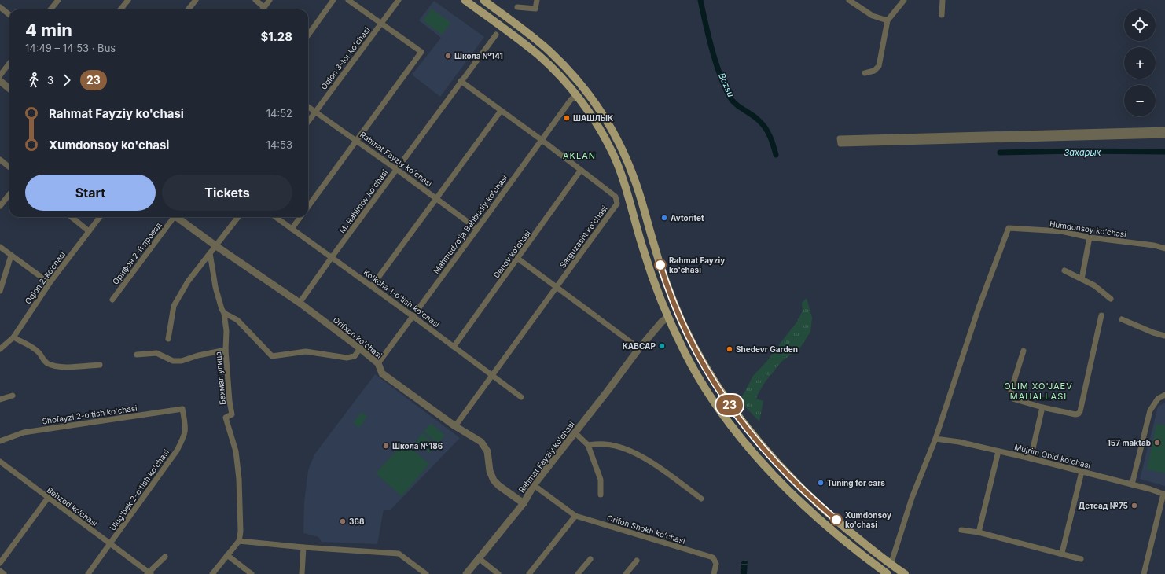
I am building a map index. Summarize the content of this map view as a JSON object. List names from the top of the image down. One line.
{"streets":{"street":["Oqlon 3-tor ko'chasi","Rahmat Fayziy koʻchasi","M. Rahimov ko'chasi","Mahmudxoʻja Behbudiy koʻchasi","Humdonsoy ko'chasi","Sarguzasht ko'chasi","Орифон 2-й проезд","Denov ko'chasi","Oqlon 2-ko‘chasi","Ko'kcha 1-o'tish ko'chasi","Orifxon koʻchasi","Бахмал улица","Shofayzi 2-o'tish ko'chasi","Mujrim Obid ko'chasi","Ulug'bek 2-o'tish ko'chasi","Behzod ko‘chasi","Orifon Shokh koʻchasi"]},"crossings":[["Oqlon 3-tor ko'chasi","Rahmat Fayziy koʻchasi"],["Rahmat Fayziy koʻchasi","M. Rahimov ko'chasi"],["Rahmat Fayziy koʻchasi","Mahmudxoʻja Behbudiy koʻchasi"],["Rahmat Fayziy koʻchasi","Orifxon koʻchasi"],["Rahmat Fayziy koʻchasi","Orifon Shokh koʻchasi"],["M. Rahimov ko'chasi","Sarguzasht ko'chasi"],["M. Rahimov ko'chasi","Ko'kcha 1-o'tish ko'chasi"],["M. Rahimov ko'chasi","Orifxon koʻchasi"],["Mahmudxoʻja Behbudiy koʻchasi","Sarguzasht ko'chasi"],["Mahmudxoʻja Behbudiy koʻchasi","Ko'kcha 1-o'tish ko'chasi"],["Mahmudxoʻja Behbudiy koʻchasi","Orifxon koʻchasi"],["Humdonsoy ko'chasi","Mujrim Obid ko'chasi"],["Sarguzasht ko'chasi","Denov ko'chasi"],["Sarguzasht ko'chasi","Ko'kcha 1-o'tish ko'chasi"],["Sarguzasht ko'chasi","Orifxon koʻchasi"],["Denov ko'chasi","Ko'kcha 1-o'tish ko'chasi"],["Shofayzi 2-o'tish ko'chasi","Ulug'bek 2-o'tish ko'chasi"],["Ulug'bek 2-o'tish ko'chasi","Behzod ko‘chasi"]],"districts":["AKLAN","OLIM XO'JAEV MAHALLASI"],"water":["Bozsu","Захарык"],"places":["Школа №141","ШАШЛЫК","Avtoritet","Rahmat Fayziy ko'chasi","КАВСАР","Shedevr Garden","157 maktab","Школа №186","Tuning for cars","Детсад №75","Xumdonsoy ko'chasi","368"],"lines":["bus line 23"],"page":{"on_map":"23","map_buttons":["+","−"],"heading":["4 min","14:49 – 14:53 · Bus","$1.28"],"legs":["3","23"],"list":[{"name":"Rahmat Fayziy ko'chasi","value":"14:52"},{"name":"Xumdonsoy ko'chasi","value":"14:53"}],"buttons":["Start","Tickets"]}}
